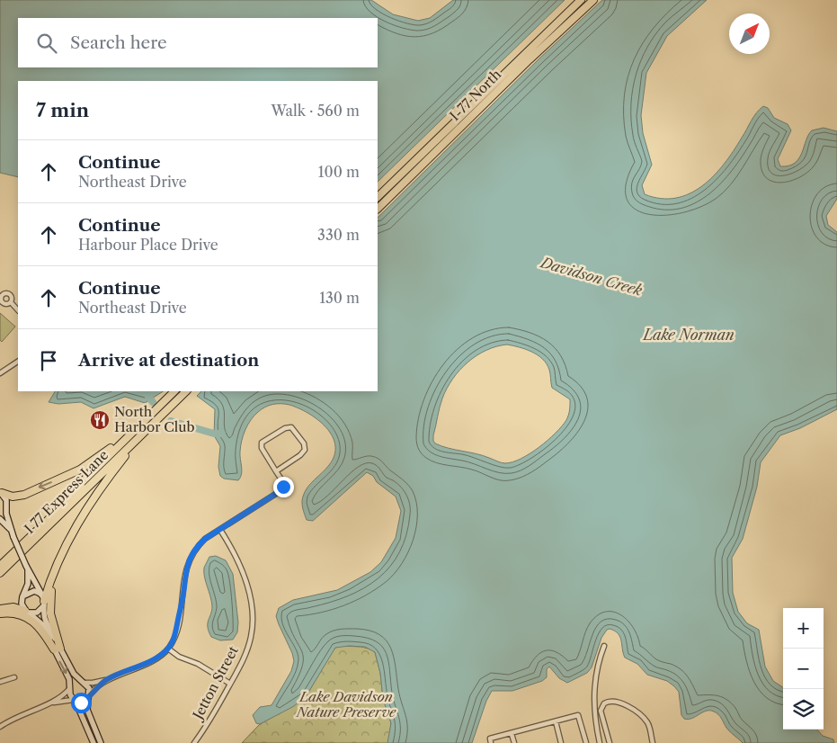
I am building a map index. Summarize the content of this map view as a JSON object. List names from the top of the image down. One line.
{"streets":{"highway":["I-77 North","I 77 Express Lane"],"street":["Jetton Street"]},"water":["Davidson Creek","Lake Norman"],"parks":["Lake Davidson Nature Preserve"],"places":{"restaurant":["North Harbor Club"]},"north":"top right","page":{"search":"Search here","heading":["7 min","Walk · 560 m"],"list":[["Continue","Northeast Drive","100 m"],["Continue","Harbour Place Drive","330 m"],["Continue","Northeast Drive","130 m"],"Arrive at destination"],"map_buttons":["+","−"]}}
